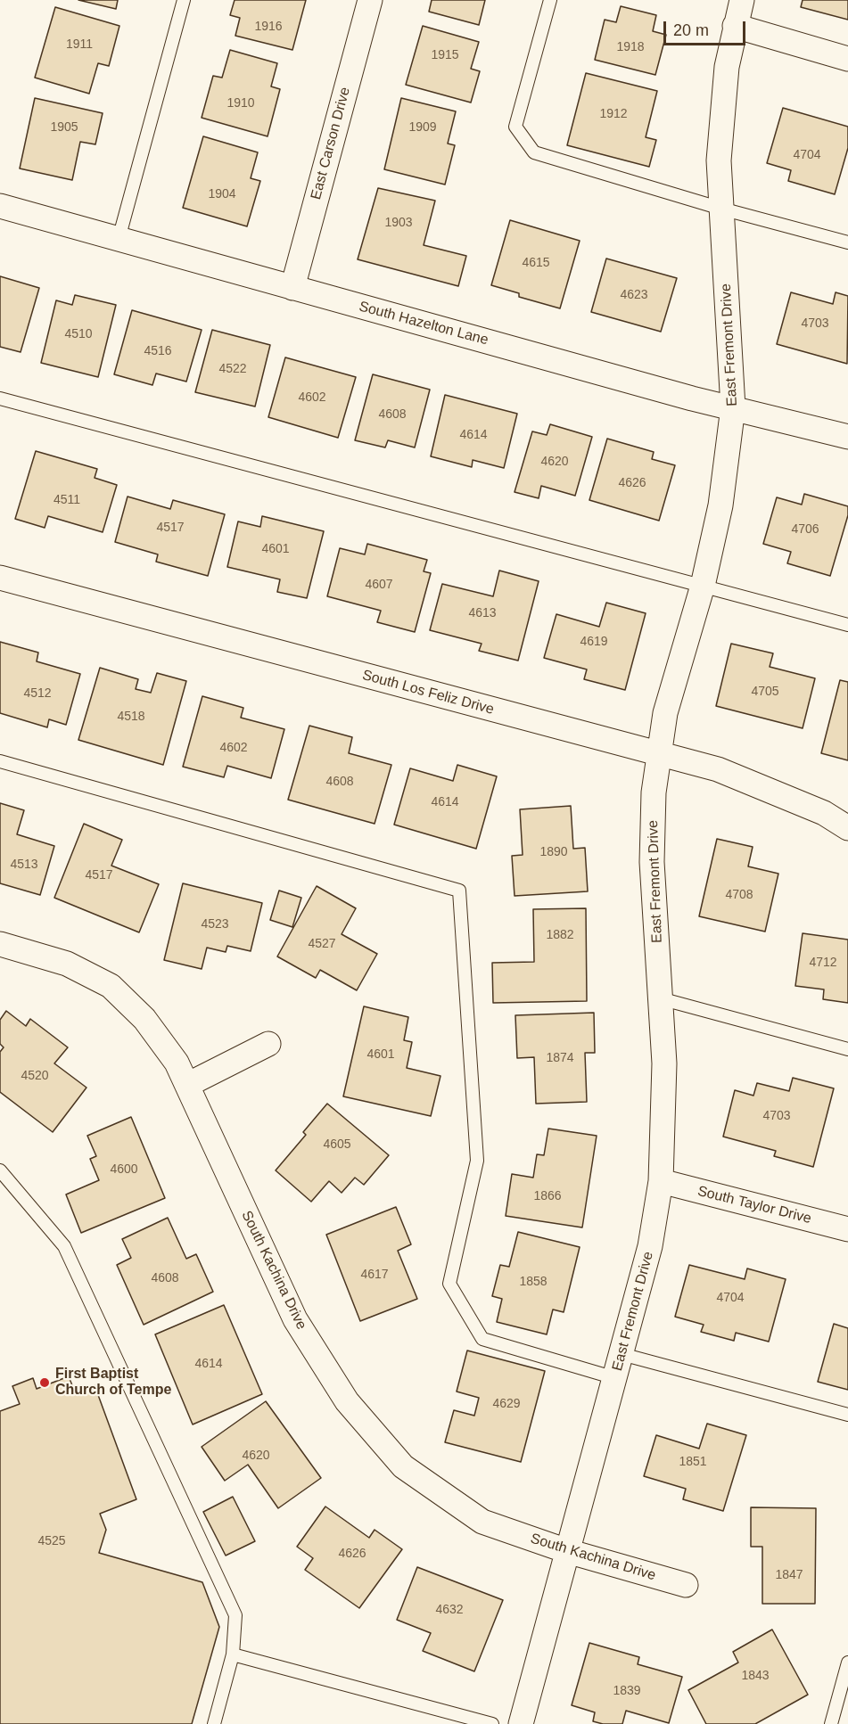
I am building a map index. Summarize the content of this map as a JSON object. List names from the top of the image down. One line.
{"streets":{"street":["East Carson Drive","South Hazelton Lane","East Fremont Drive","South Los Feliz Drive","South Taylor Drive","South Kachina Drive"]},"crossings":[["East Carson Drive","South Hazelton Lane"],["South Hazelton Lane","East Fremont Drive"],["East Fremont Drive","South Los Feliz Drive"],["East Fremont Drive","South Taylor Drive"],["East Fremont Drive","South Kachina Drive"]],"places":["First Baptist Church of Tempe"],"house_numbers":["1916","1911","1918","1915","1910","1912","1905","1909","4704","1904","1903","4615","4623","4703","4510","4516","4522","4602","4608","4614","4620","4626","4511","4517","4706","4601","4607","4613","4619","4705","4512","4518","4602","4608","4614","1890","4513","4517","4708","4523","1882","4527","4712","4601","1874","4520","4703","4605","4600","1866","4617","4608","1858","4704","4614","4629","4620","1851","4525","4626","1847","4632","1843","1839"],"scale_bar":"20 m"}
